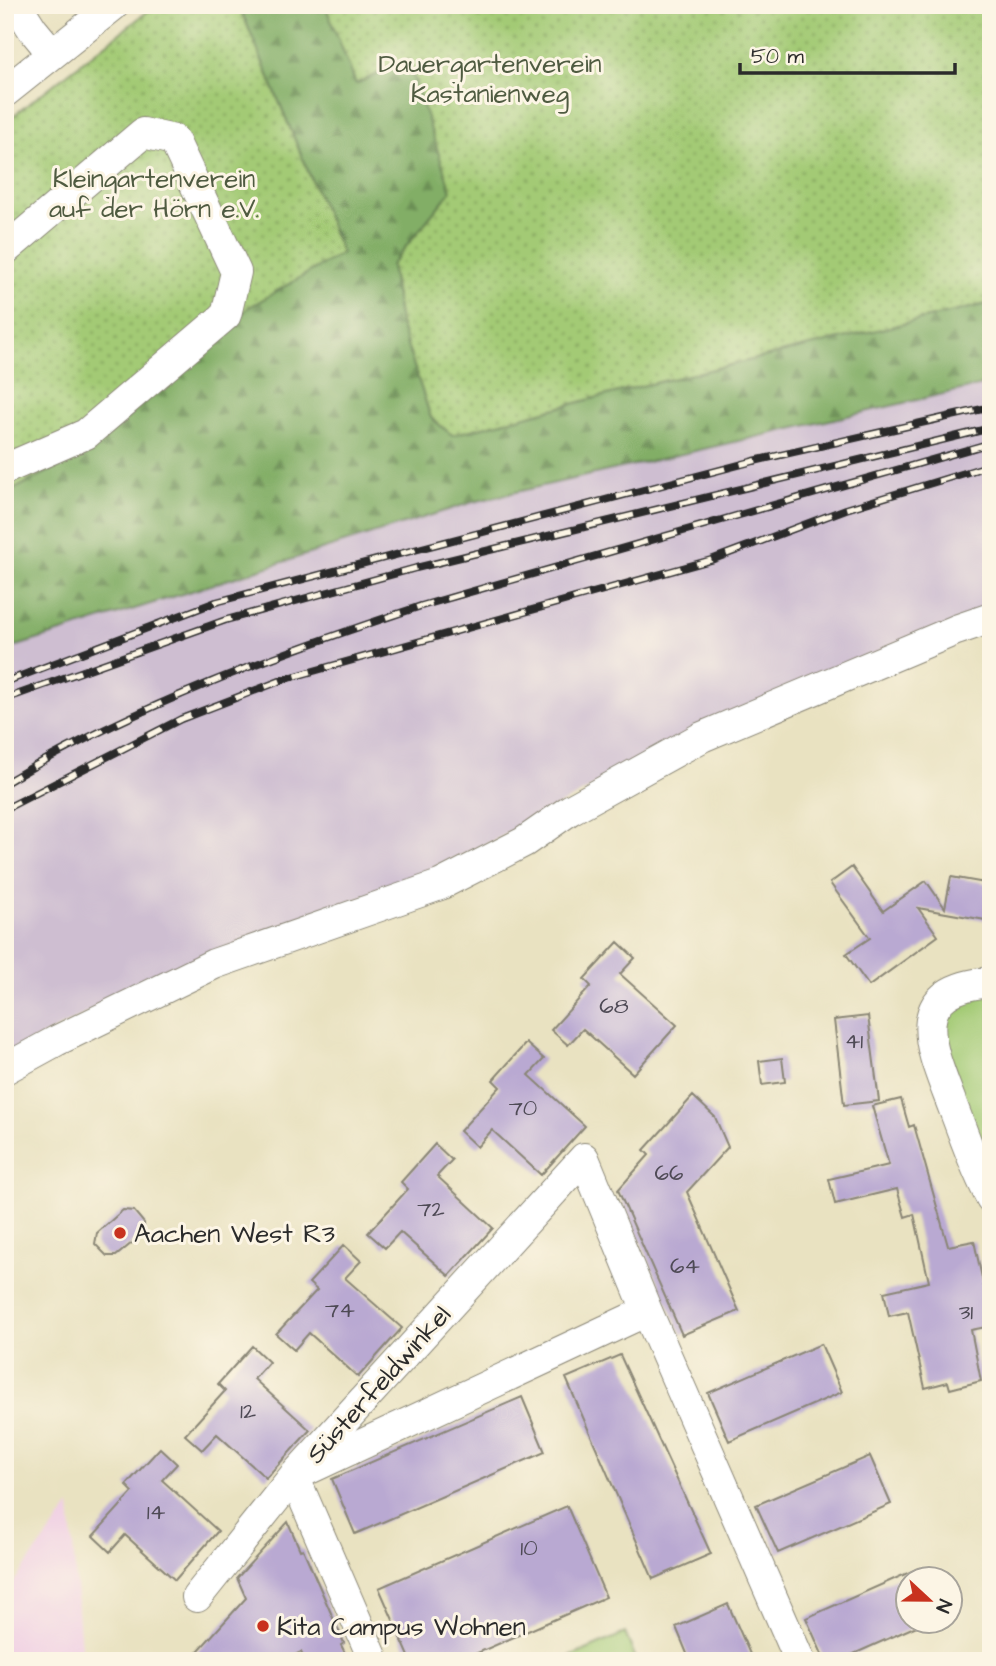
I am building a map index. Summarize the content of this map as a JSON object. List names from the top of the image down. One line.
{"streets":{"street":["Süsterfeldwinkel"]},"parks":["Dauergartenverein Kastanienweg","Kleingartenverein auf der Hörn e.V."],"places":["Aachen West R3","Kita Campus Wohnen"],"house_numbers":["68","41","70","66","72","64","74","31","12","14","10"],"scale_bar":"50 m","north":"right"}
